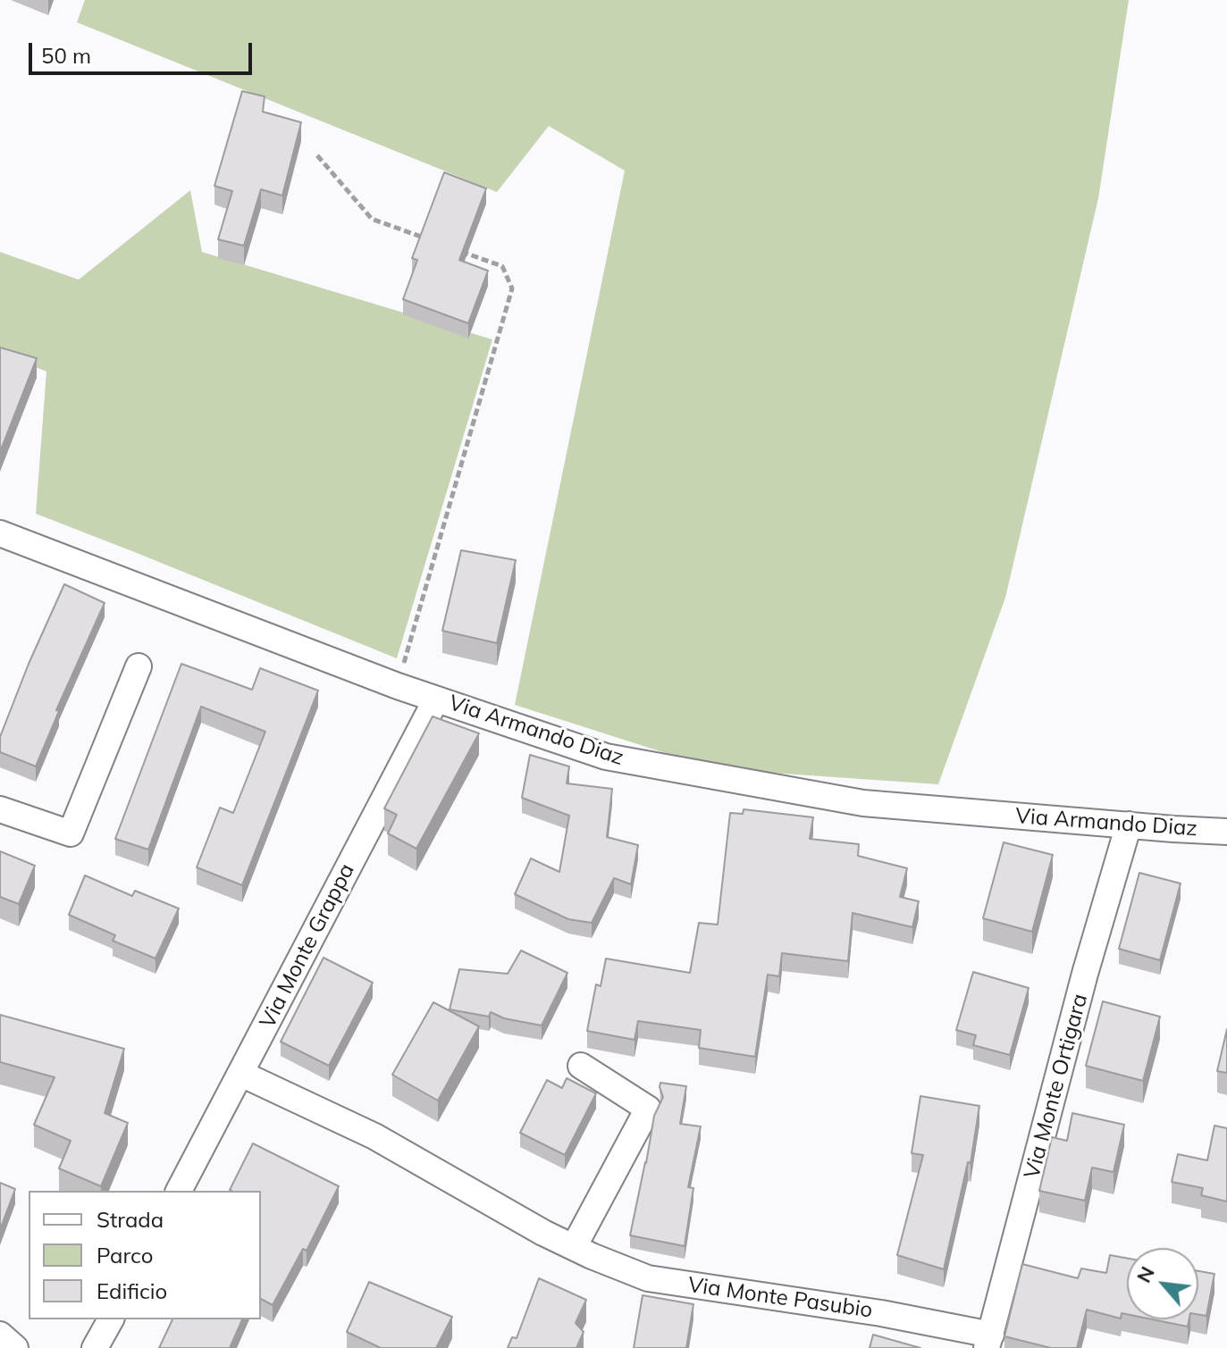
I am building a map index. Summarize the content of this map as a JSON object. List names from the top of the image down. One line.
{"streets":{"street":["Via Armando Diaz","Via Monte Grappa","Via Monte Ortigara","Via Monte Pasubio"]},"crossings":[["Via Armando Diaz","Via Monte Grappa"],["Via Armando Diaz","Via Monte Ortigara"],["Via Monte Grappa","Via Monte Pasubio"],["Via Monte Ortigara","Via Monte Pasubio"]],"legend":["Strada","Parco","Edificio"],"scale_bar":"50 m","north":"top left"}
